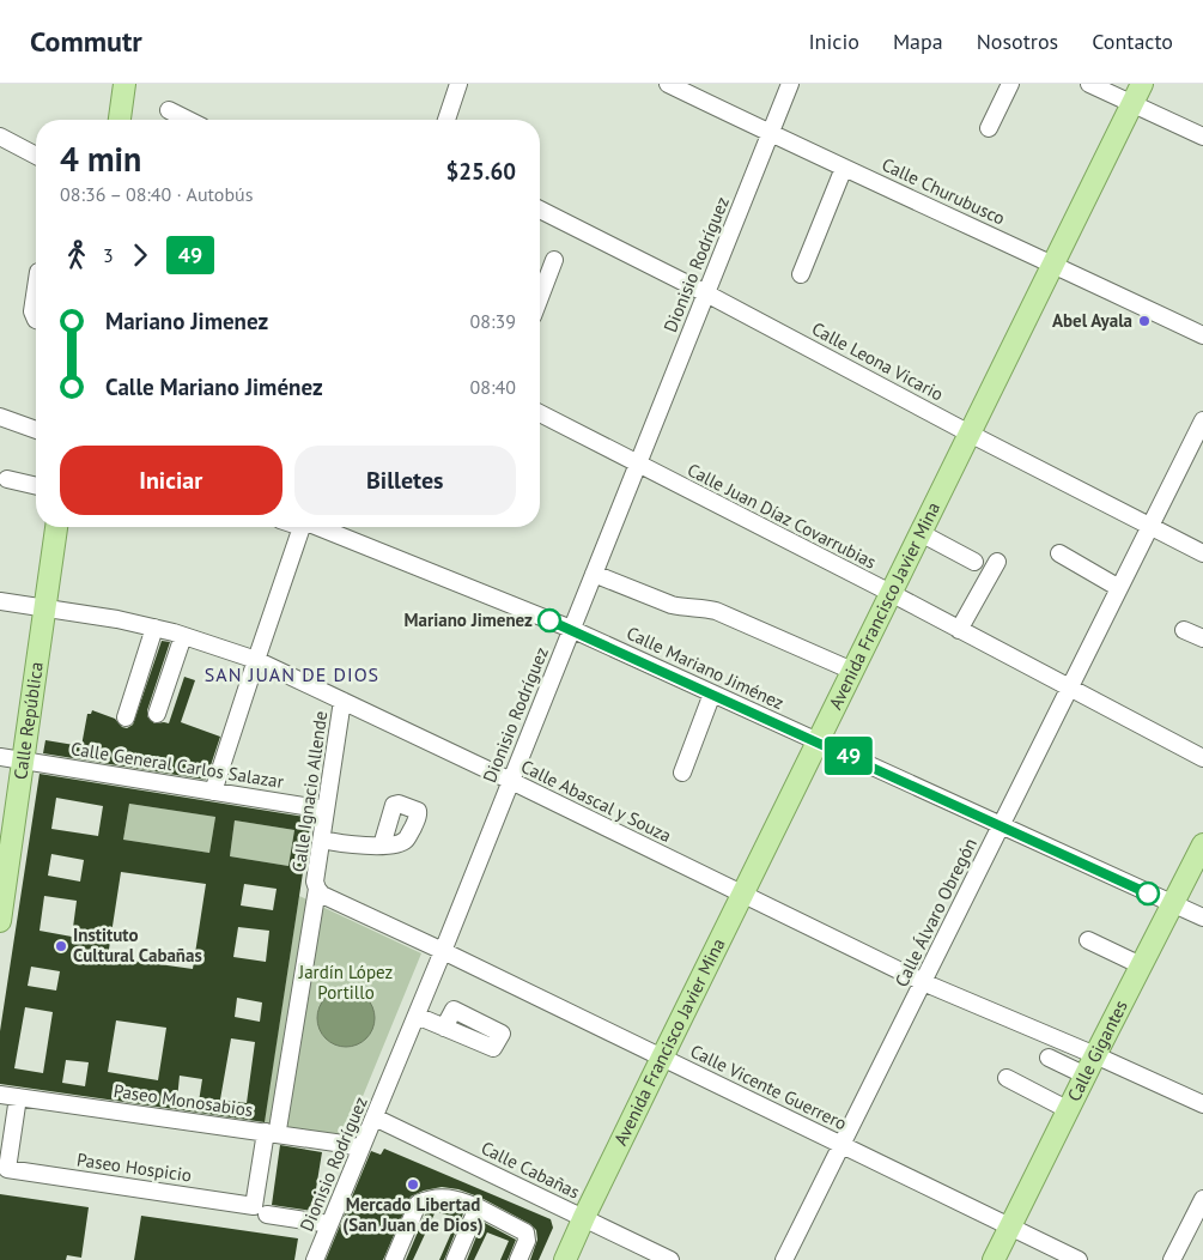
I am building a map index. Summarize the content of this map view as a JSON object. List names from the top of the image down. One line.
{"streets":{"main road":["Avenida Francisco Javier Mina","Calle República","Calle Gigantes"],"street":["Calle Churubusco","Dionisio Rodríguez","Calle Leona Vicario","Calle Juan Díaz Covarrubias","Calle Mariano Jiménez","Calle General Carlos Salazar","Calle Ignacio Allende","Calle Abascal y Souza","Calle Álvaro Obregón","Calle Vicente Guerrero","Paseo Monosabios","Paseo Hospicio","Calle Cabañas"]},"crossings":[["Calle Churubusco","Dionisio Rodríguez"],["Calle Churubusco","Avenida Francisco Javier Mina"],["Dionisio Rodríguez","Calle Leona Vicario"],["Dionisio Rodríguez","Calle Juan Díaz Covarrubias"],["Dionisio Rodríguez","Calle Mariano Jiménez"],["Dionisio Rodríguez","Calle Abascal y Souza"],["Dionisio Rodríguez","Calle Vicente Guerrero"],["Dionisio Rodríguez","Paseo Monosabios"],["Dionisio Rodríguez","Calle Cabañas"],["Calle Leona Vicario","Avenida Francisco Javier Mina"],["Calle Leona Vicario","Calle Álvaro Obregón"],["Calle Juan Díaz Covarrubias","Avenida Francisco Javier Mina"],["Calle Juan Díaz Covarrubias","Calle Álvaro Obregón"],["Avenida Francisco Javier Mina","Calle Mariano Jiménez"],["Avenida Francisco Javier Mina","Calle Abascal y Souza"],["Avenida Francisco Javier Mina","Calle Vicente Guerrero"],["Avenida Francisco Javier Mina","Calle Cabañas"],["Calle Mariano Jiménez","Calle Álvaro Obregón"],["Calle Mariano Jiménez","Calle Gigantes"],["Calle República","Calle General Carlos Salazar"],["Calle República","Calle Abascal y Souza"],["Calle General Carlos Salazar","Calle Ignacio Allende"],["Calle Ignacio Allende","Calle Abascal y Souza"],["Calle Ignacio Allende","Calle Vicente Guerrero"],["Calle Ignacio Allende","Paseo Monosabios"],["Calle Ignacio Allende","Paseo Hospicio"],["Calle Abascal y Souza","Calle Álvaro Obregón"],["Calle Abascal y Souza","Calle Gigantes"],["Calle Álvaro Obregón","Calle Vicente Guerrero"],["Calle Gigantes","Calle Vicente Guerrero"],["Paseo Monosabios","Paseo Hospicio"]],"districts":["SAN JUAN DE DIOS"],"parks":["Jardín López Portillo"],"places":["Abel Ayala","Mariano Jimenez","Instituto Cultural Cabañas","Mercado Libertad (San Juan de Dios)"],"lines":["bus line 49"],"page":{"header":"Commutr","nav":["Inicio","Mapa","Nosotros","Contacto"],"on_map":"49","heading":["4 min","08:36 – 08:40 · Autobús","$25.60"],"legs":["3","49"],"list":[{"name":"Mariano Jimenez","value":"08:39"},{"name":"Calle Mariano Jiménez","value":"08:40"}],"buttons":["Iniciar","Billetes"]}}
